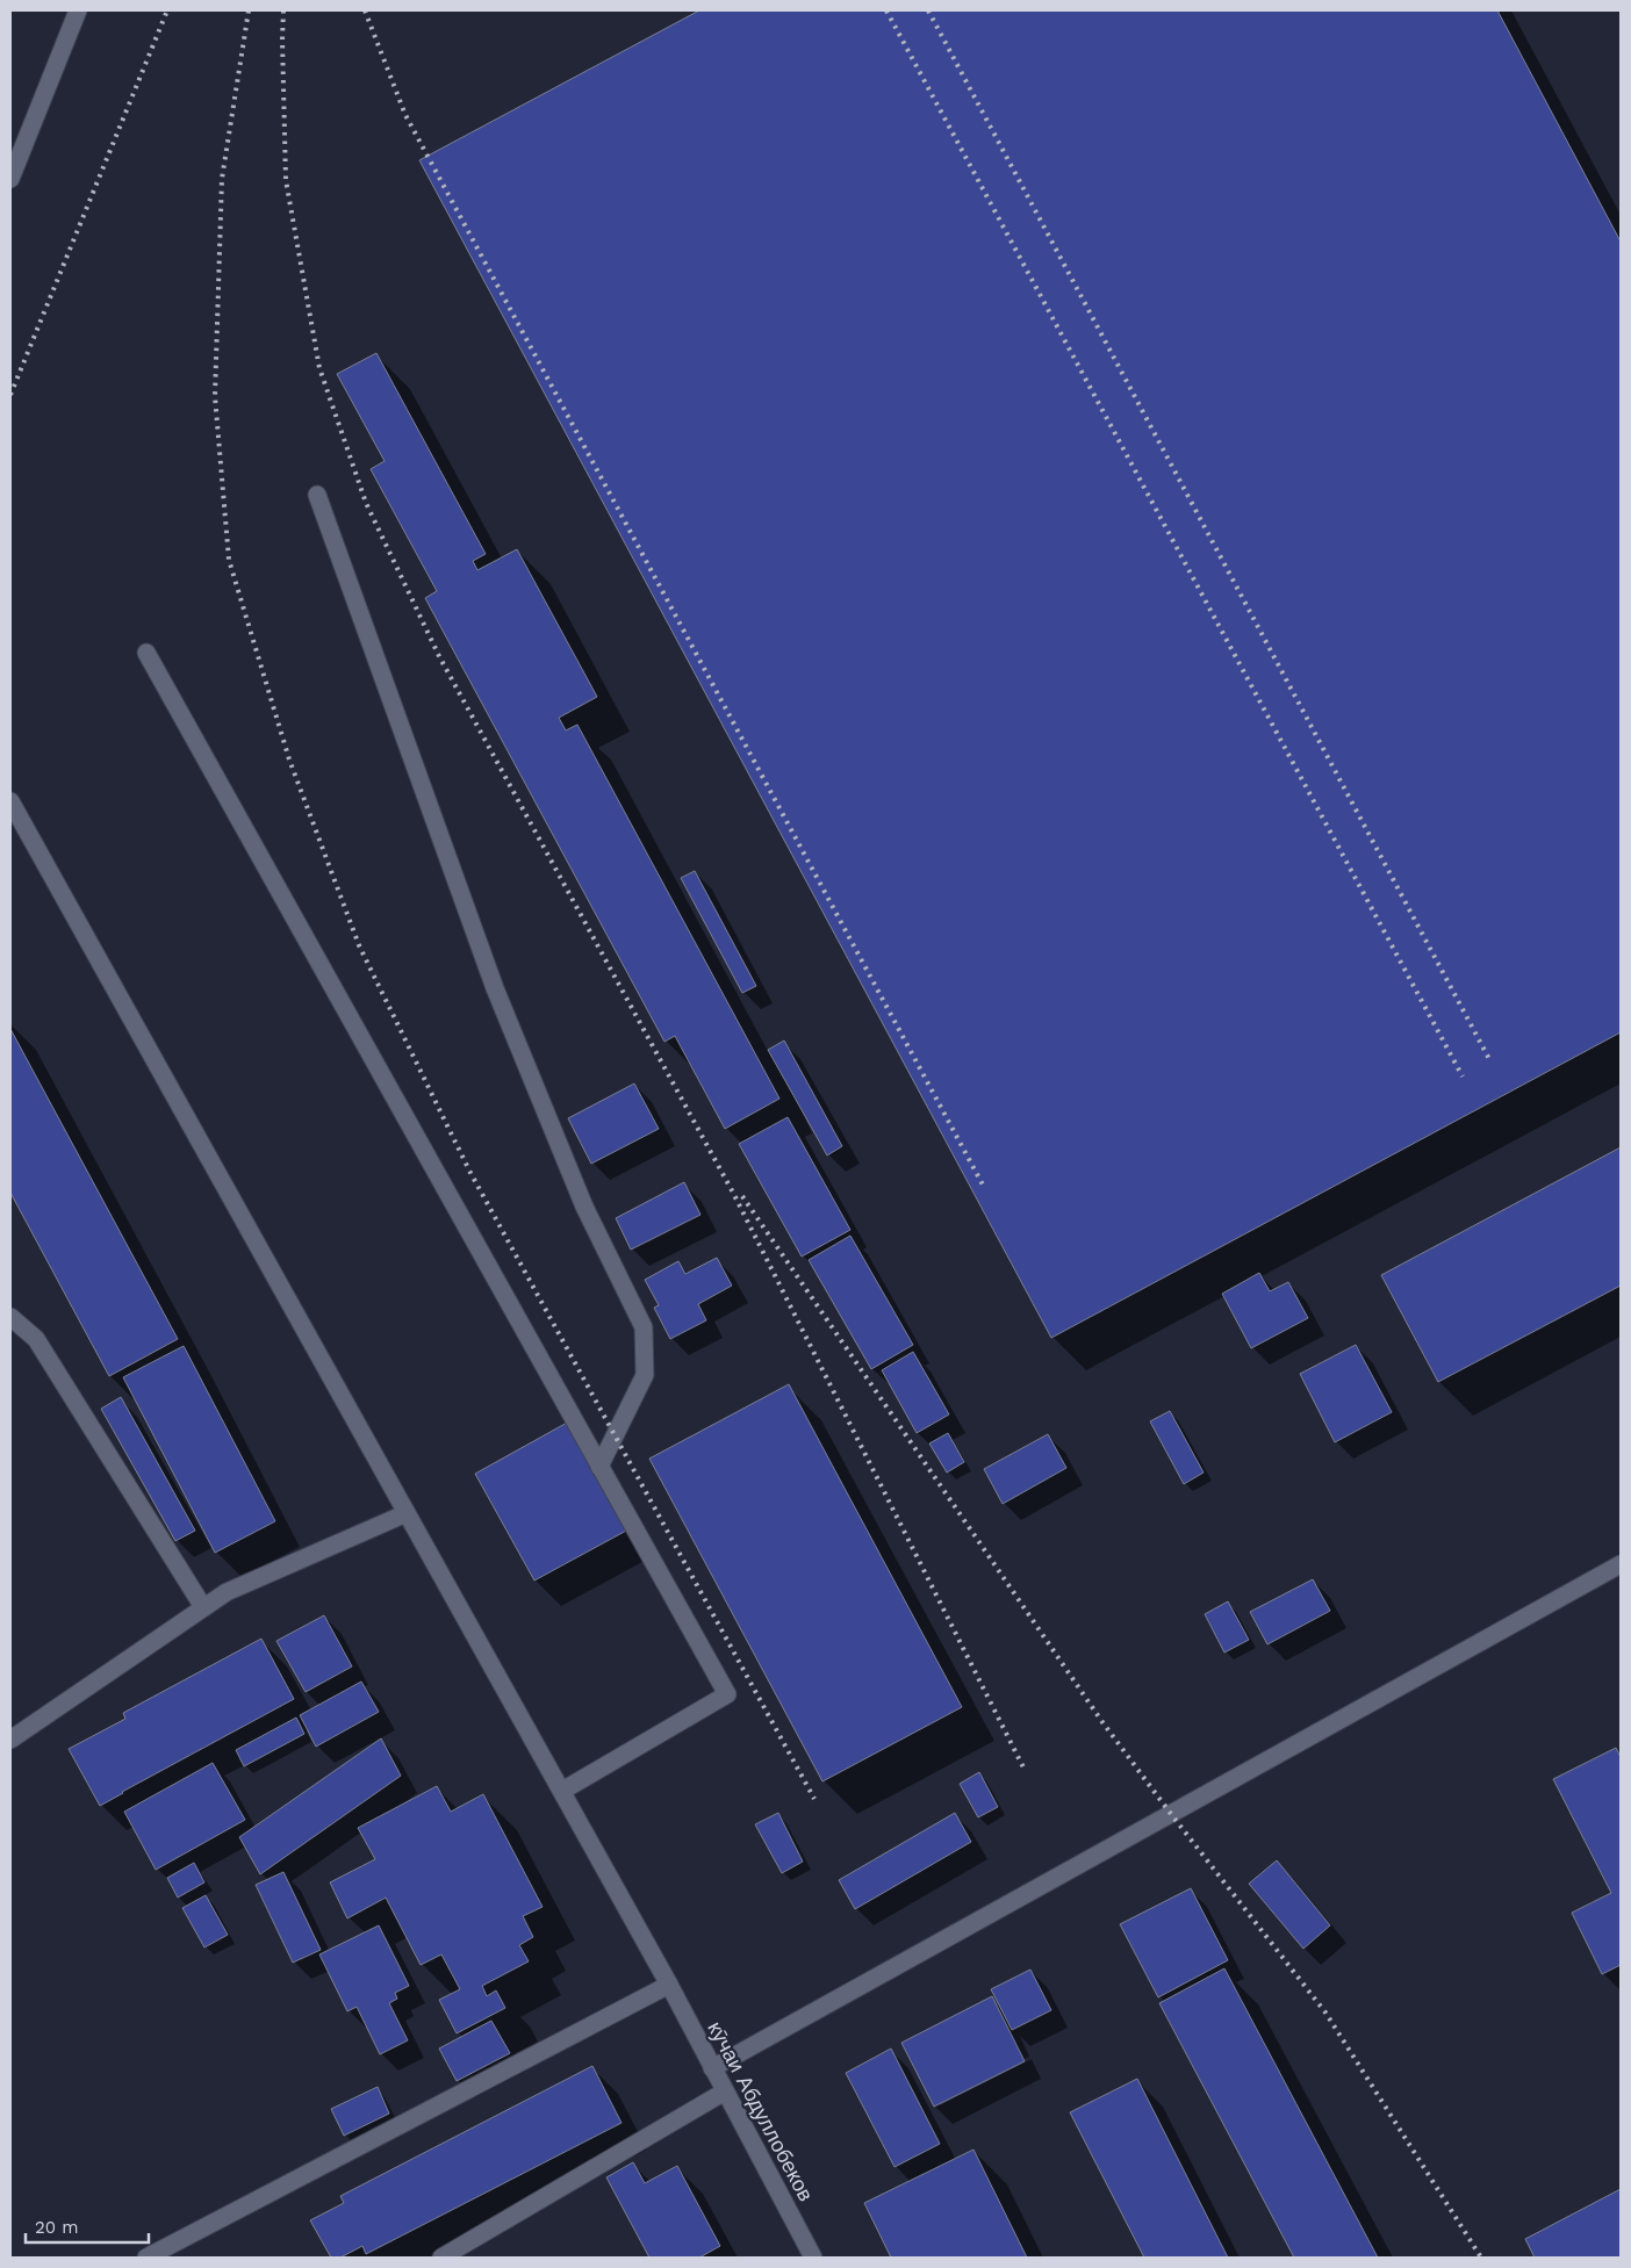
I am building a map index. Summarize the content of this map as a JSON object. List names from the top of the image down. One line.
{"streets":{"street":["кӯчаи Абдуллобеков"]},"scale_bar":"20 m"}
